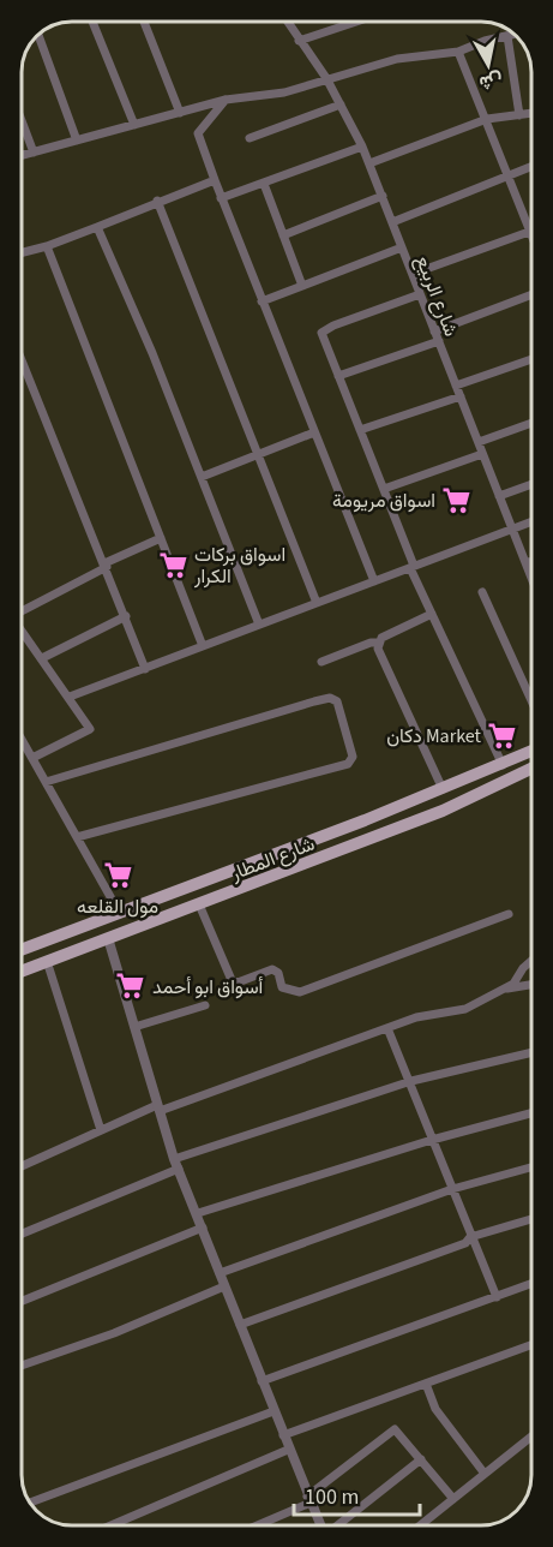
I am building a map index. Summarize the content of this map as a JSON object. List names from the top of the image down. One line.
{"streets":{"main road":["شارع المطار"],"street":["شارع الربيع"]},"places":{"supermarket":["اسواق مريومة","اسواق بركات الكرار","دكان Market","مول القلعه","أسواق ابو أحمد"]},"scale_bar":"100 m","north":"bottom"}
